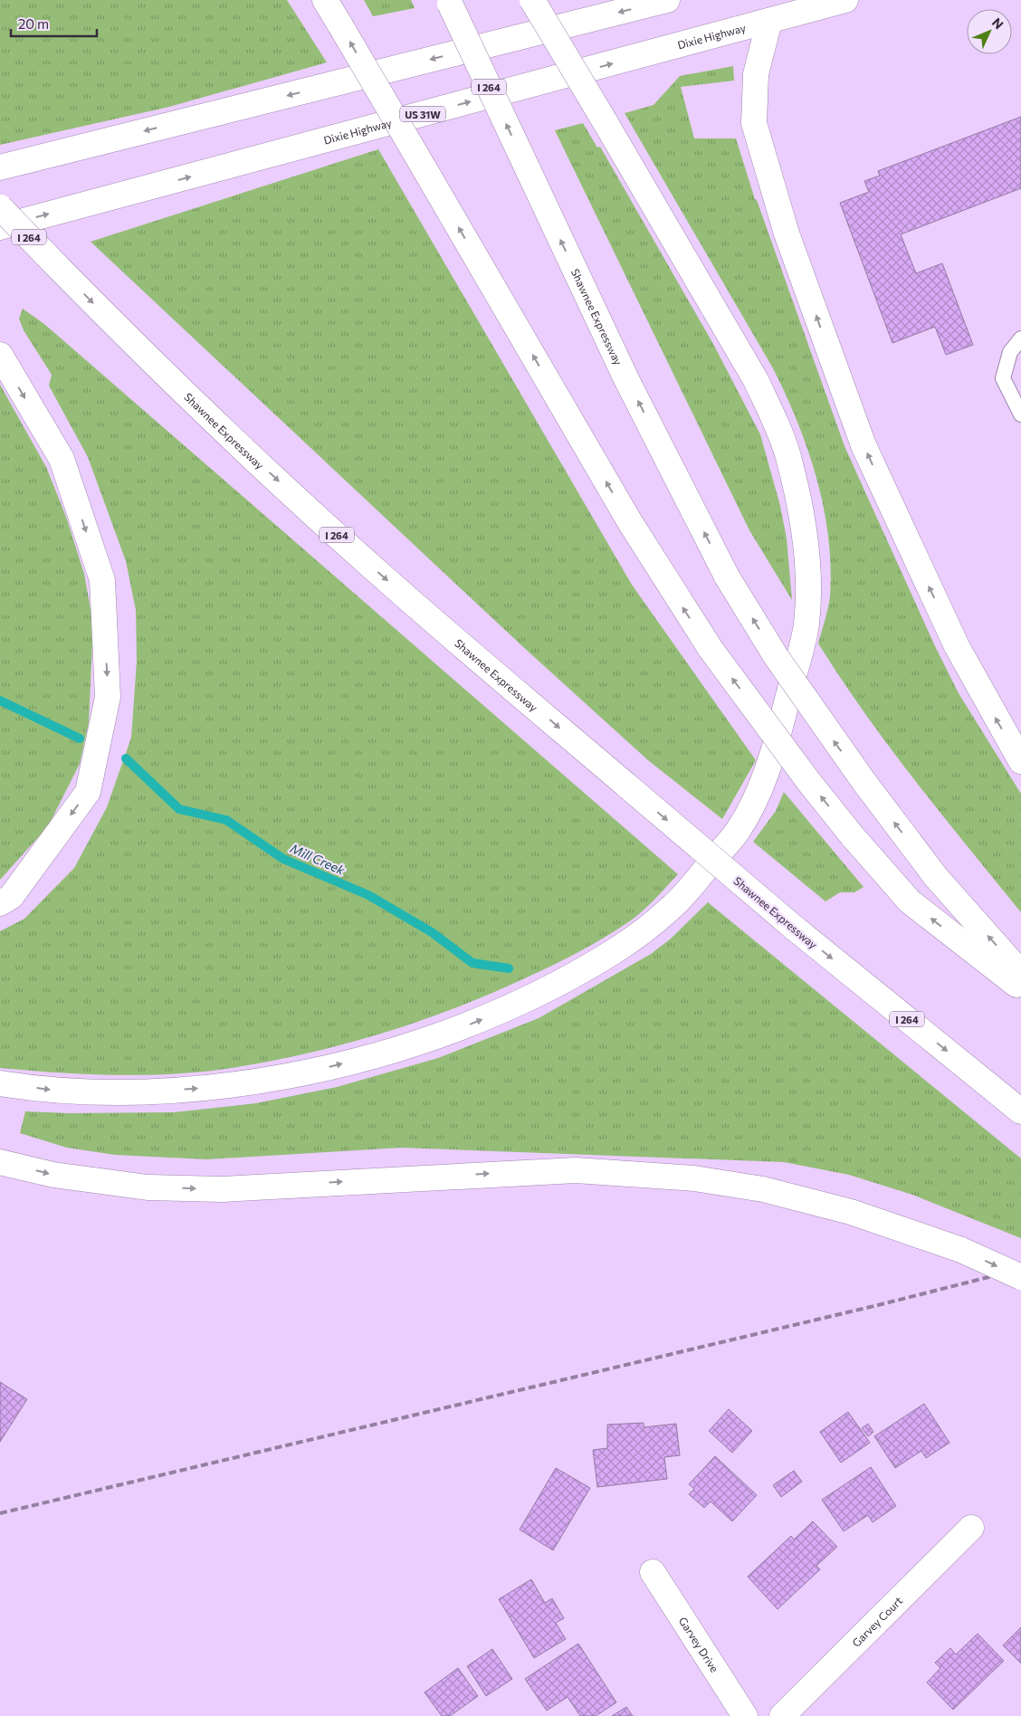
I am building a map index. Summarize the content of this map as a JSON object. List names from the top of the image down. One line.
{"streets":{"main road":["Dixie Highway","I 264","US 31W","Shawnee Expressway","Garvey Court","Garvey Drive"]},"water":["Mill Creek"],"scale_bar":"20 m","north":"top right"}
